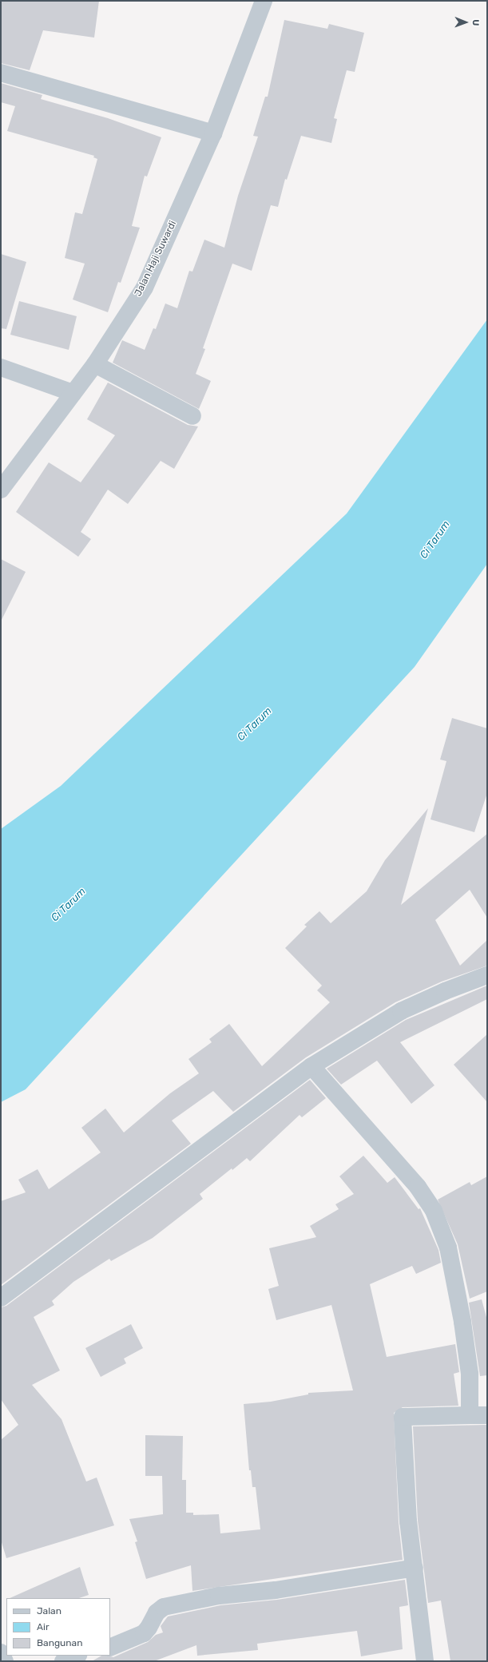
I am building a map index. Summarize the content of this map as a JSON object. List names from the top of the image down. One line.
{"streets":{"street":["Jalan Haji Suwardi"]},"water":["Ci Tarum"],"legend":["Jalan","Air","Bangunan"],"north":"right"}
